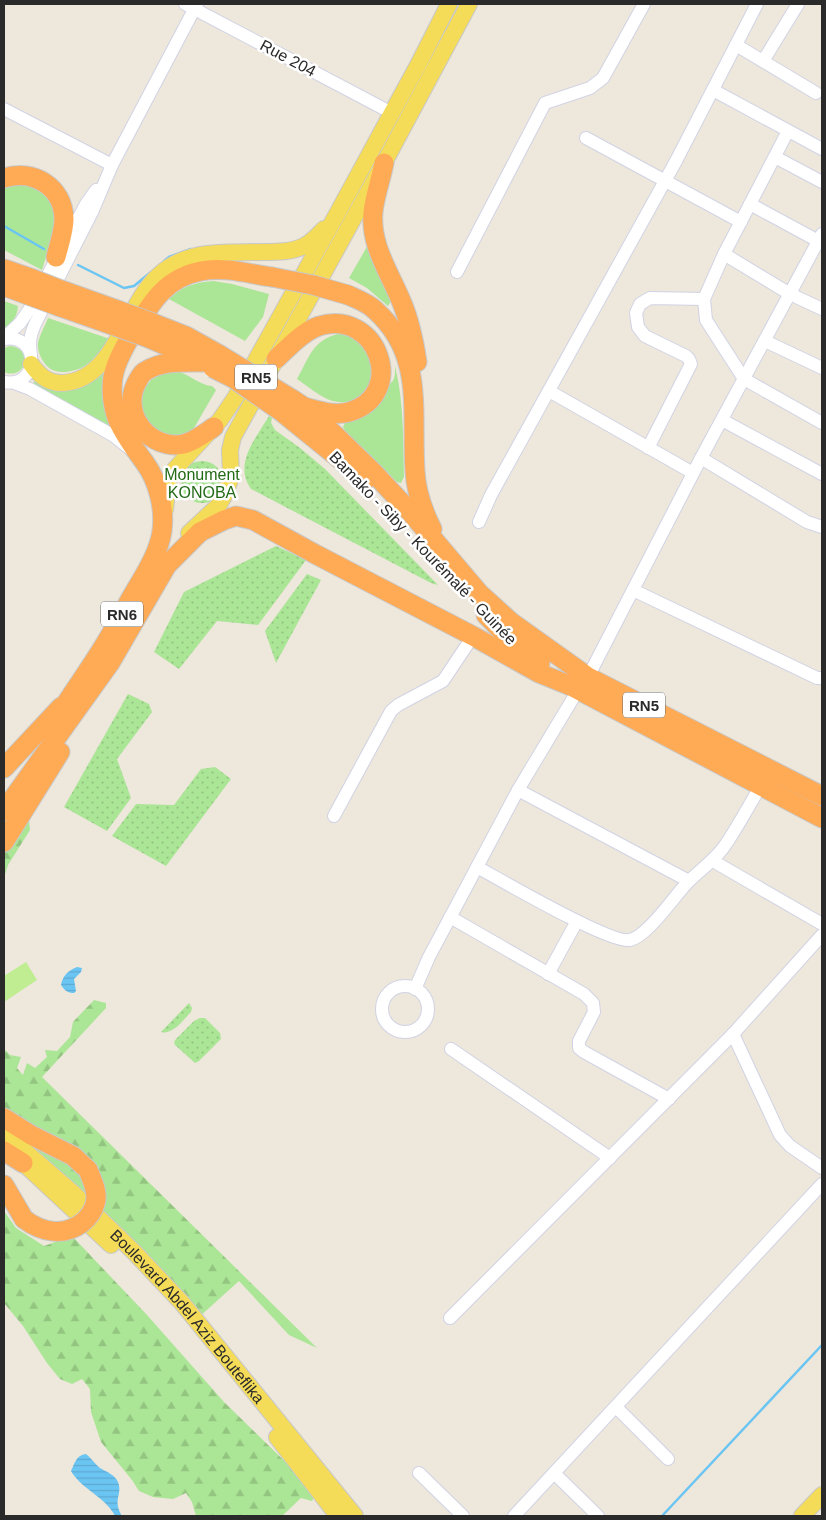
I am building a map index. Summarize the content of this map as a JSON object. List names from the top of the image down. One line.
{"streets":{"highway":["RN5","Bamako - Siby - Kourémalé - Guinée","RN6"],"main road":["Boulevard Abdel Aziz Bouteflika"],"street":["Rue 204"]},"crossings":[["RN5","Bamako - Siby - Kourémalé - Guinée"]],"parks":["Monument KONOBA"]}
